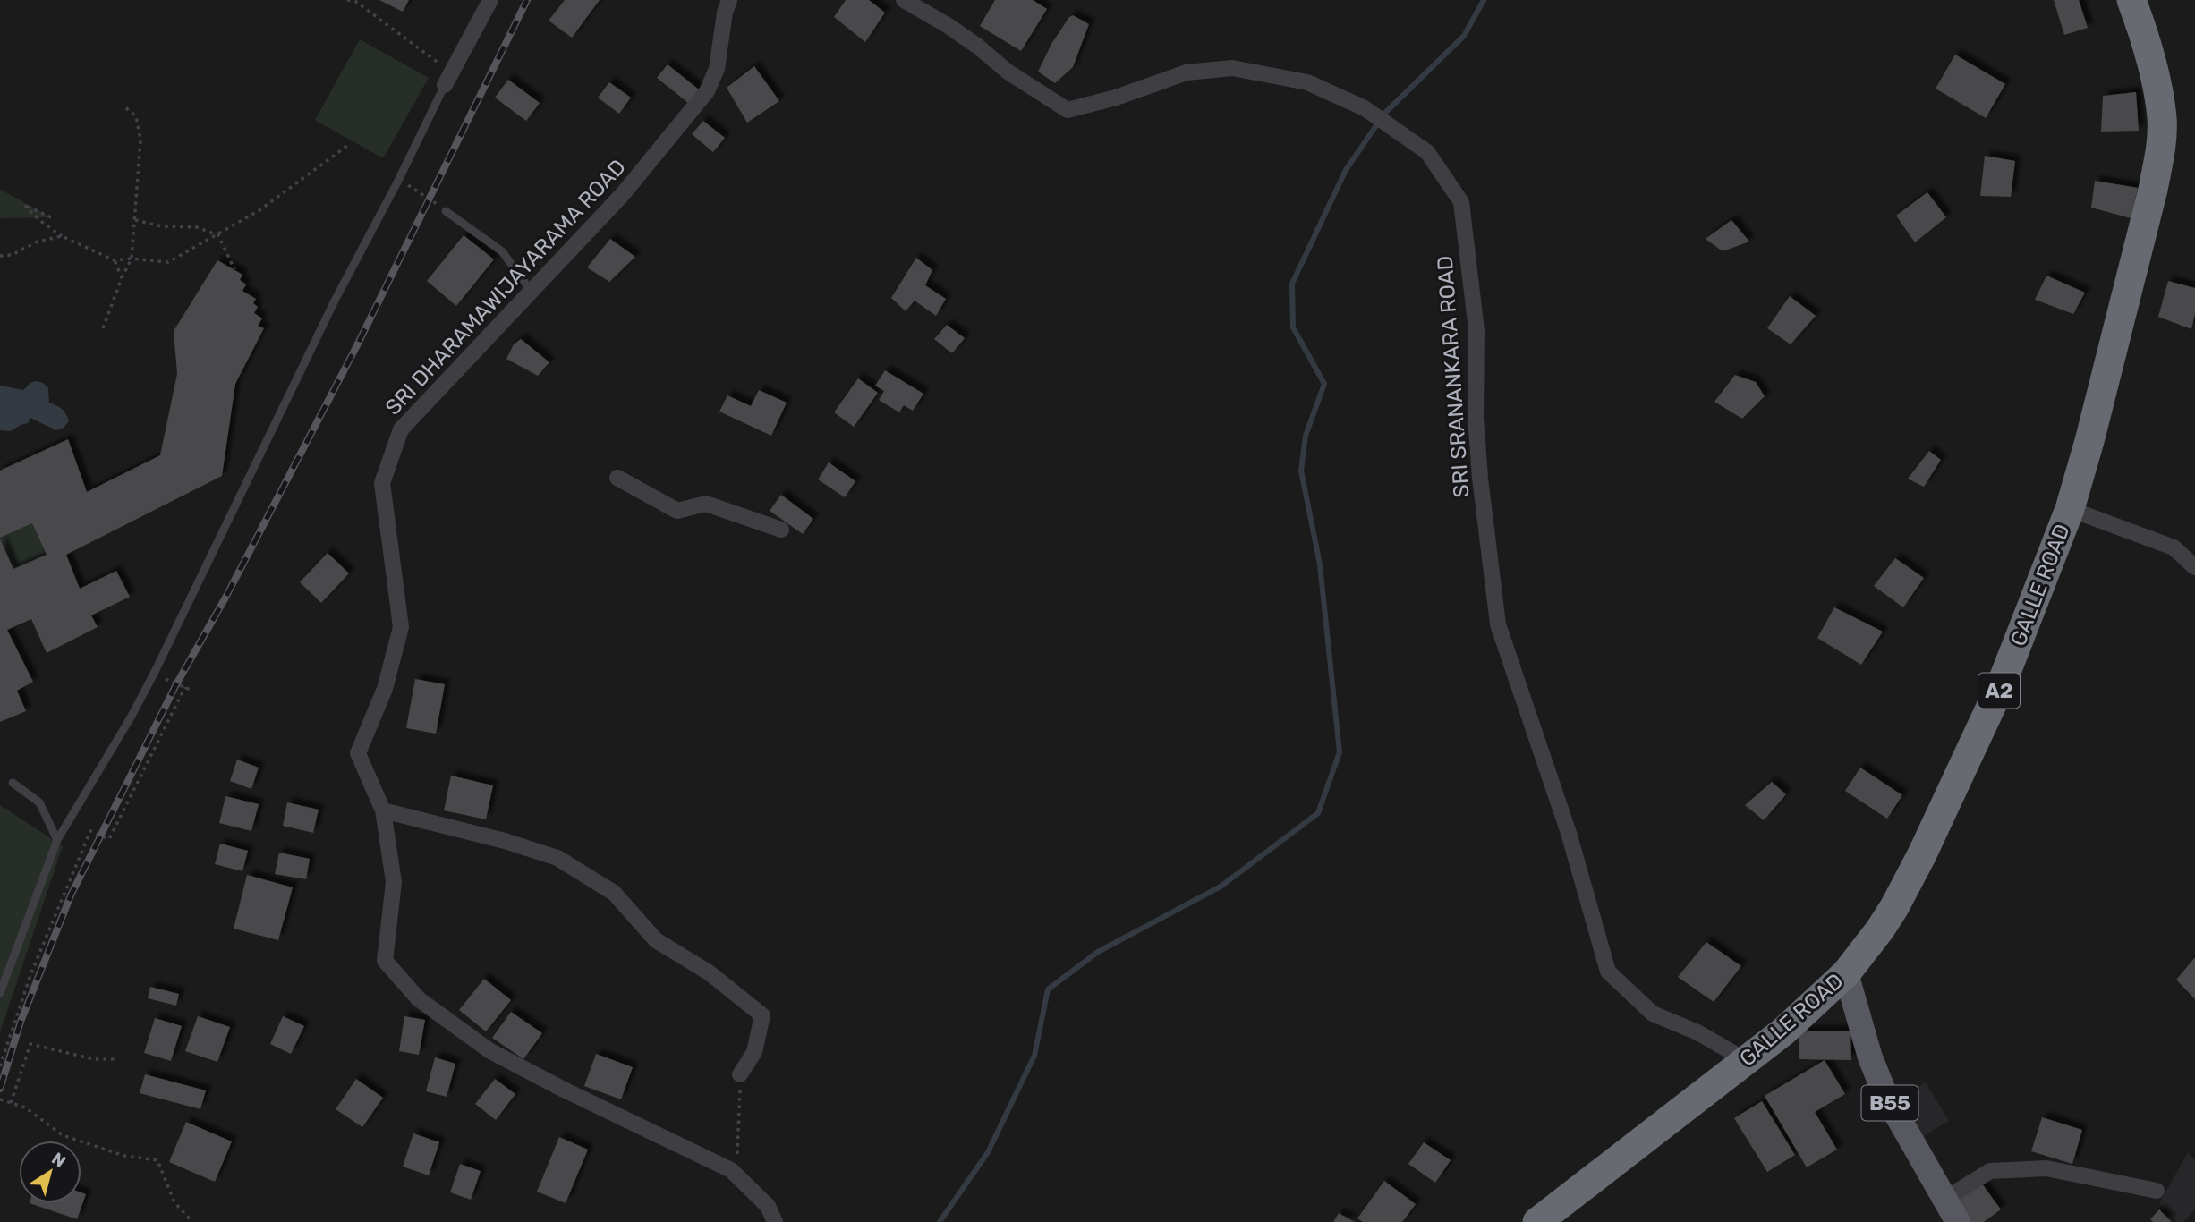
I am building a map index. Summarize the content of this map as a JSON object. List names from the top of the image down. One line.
{"streets":{"highway":["GALLE ROAD","A2"],"main road":["B55"],"street":["SRI DHARAMAWIJAYARAMA ROAD","SRI SRANANKARA ROAD"]},"crossings":[["SRI SRANANKARA ROAD","GALLE ROAD"],["GALLE ROAD","B55"]],"north":"top right"}
